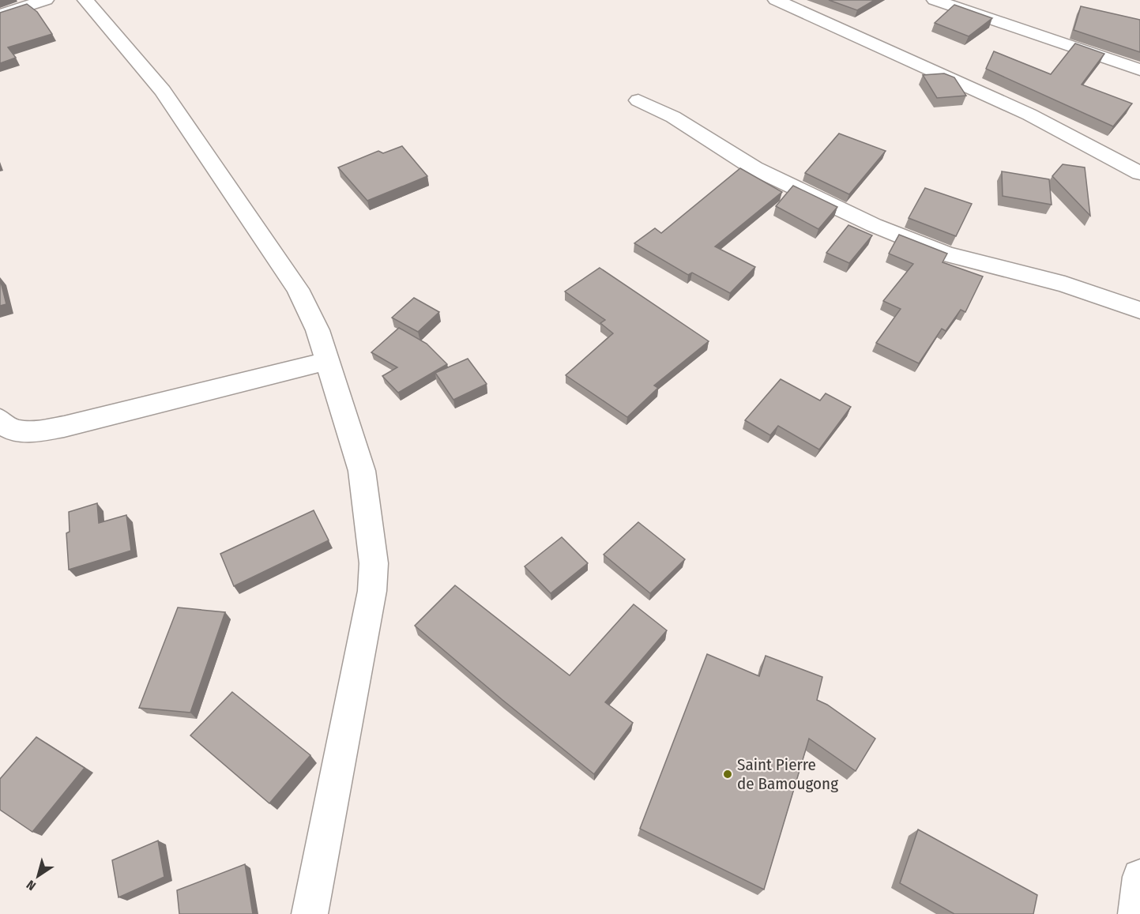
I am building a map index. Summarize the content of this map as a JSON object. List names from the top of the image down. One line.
{"places":["Saint Pierre de Bamougong"],"north":"bottom left"}
